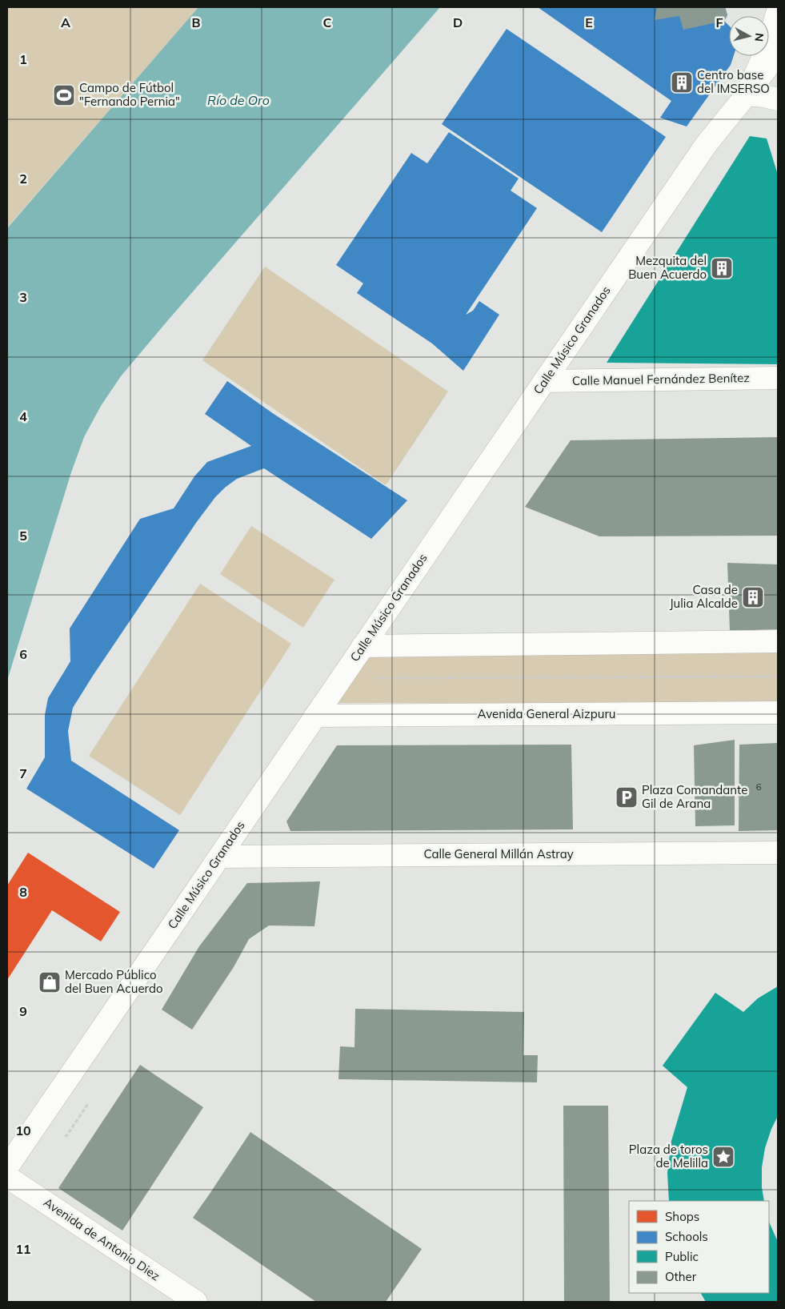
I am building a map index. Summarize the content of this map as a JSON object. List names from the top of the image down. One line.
{"streets":{"street":["Calle Músico Granados","Calle Manuel Fernández Benítez","Avenida General Aizpuru","Calle General Millán Astray","Avenida de Antonio Diez"]},"crossings":[["Calle Músico Granados","Calle Manuel Fernández Benítez"],["Calle Músico Granados","Avenida General Aizpuru"],["Calle Músico Granados","Calle General Millán Astray"]],"water":["Río de Oro"],"places":{"building":["Centro base del IMSERSO","Mezquita del Buen Acuerdo","Casa de Julia Alcalde"],"sports":["Campo de Fútbol \"Fernando Pernia\""],"parking":["Plaza Comandante Gil de Arana"],"shop":["Mercado Público del Buen Acuerdo"],"place":["Plaza de toros de Melilla"]},"house_numbers":["6"],"legend":["Shops","Schools","Public","Other"],"north":"right","grid":{"columns":["A","B","C","D","E","F"],"rows":["1","2","3","4","5","6","7","8","9","10","11"]}}
